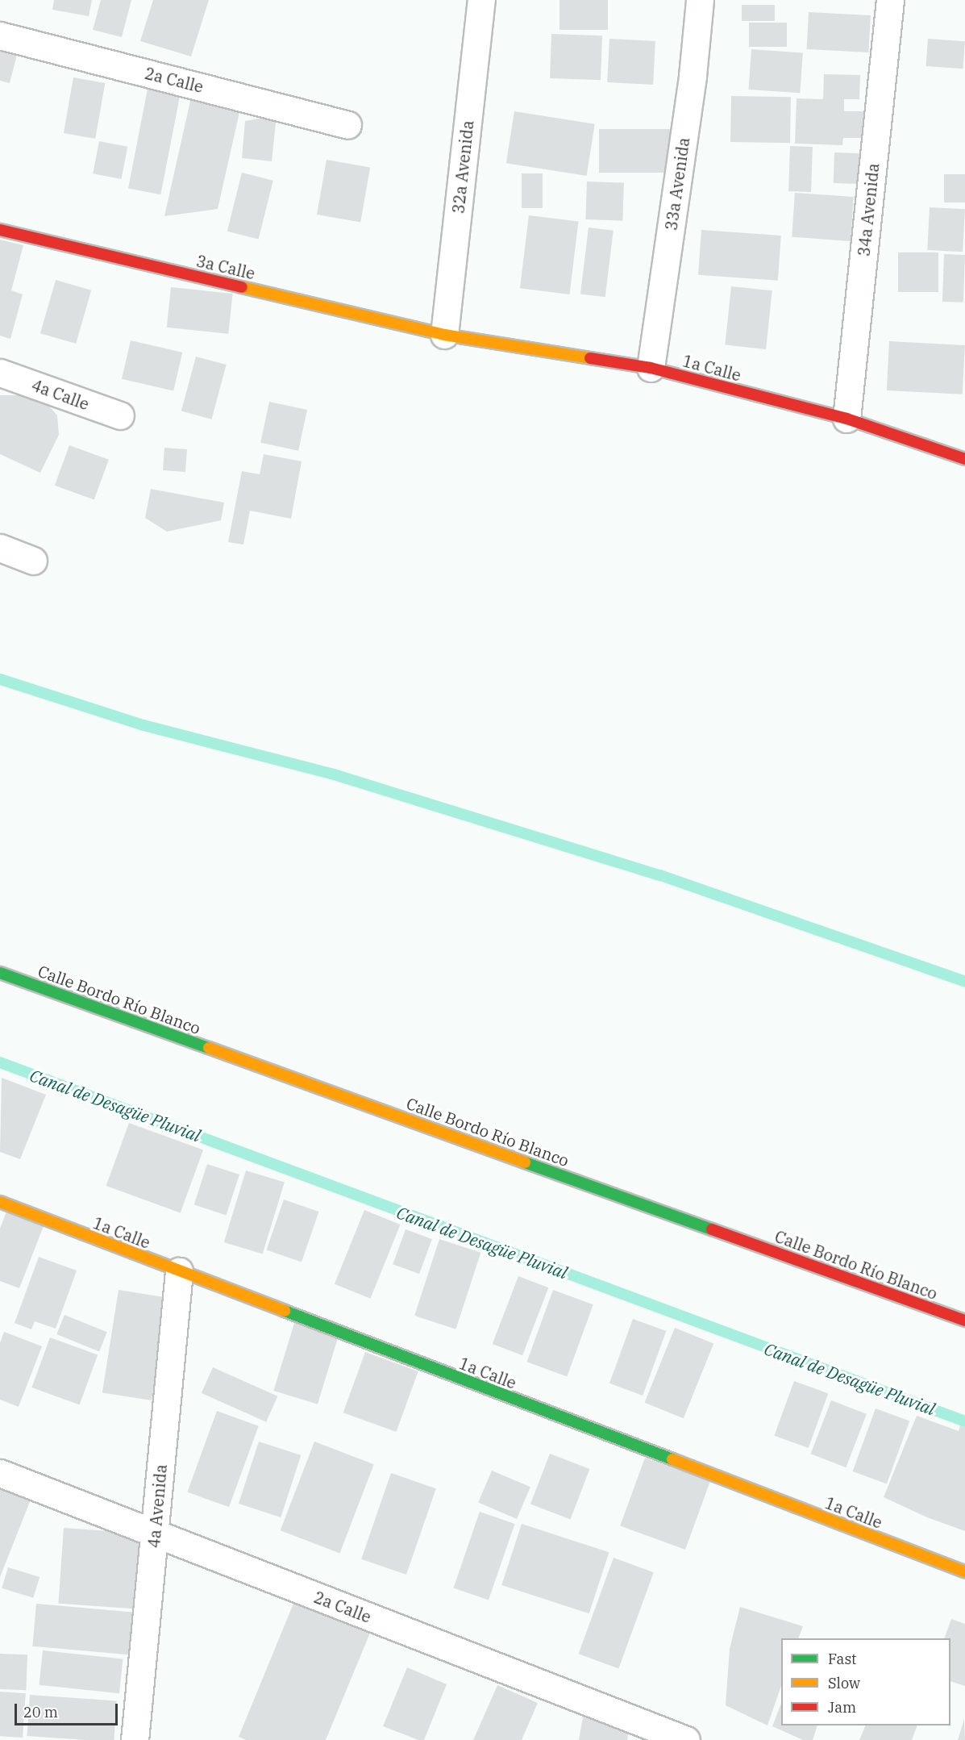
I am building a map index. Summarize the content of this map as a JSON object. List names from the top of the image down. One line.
{"streets":{"street":["2a Calle","32a Avenida","33a Avenida","34a Avenida","3a Calle","1a Calle","4a Calle","Calle Bordo Río Blanco","4a Avenida"]},"crossings":[["2a Calle","4a Avenida"],["32a Avenida","3a Calle"],["32a Avenida","1a Calle"],["33a Avenida","1a Calle"],["34a Avenida","1a Calle"],["3a Calle","1a Calle"],["1a Calle","4a Avenida"]],"water":["Canal de Desagüe Pluvial"],"legend":["Fast","Slow","Jam"],"scale_bar":"20 m"}
